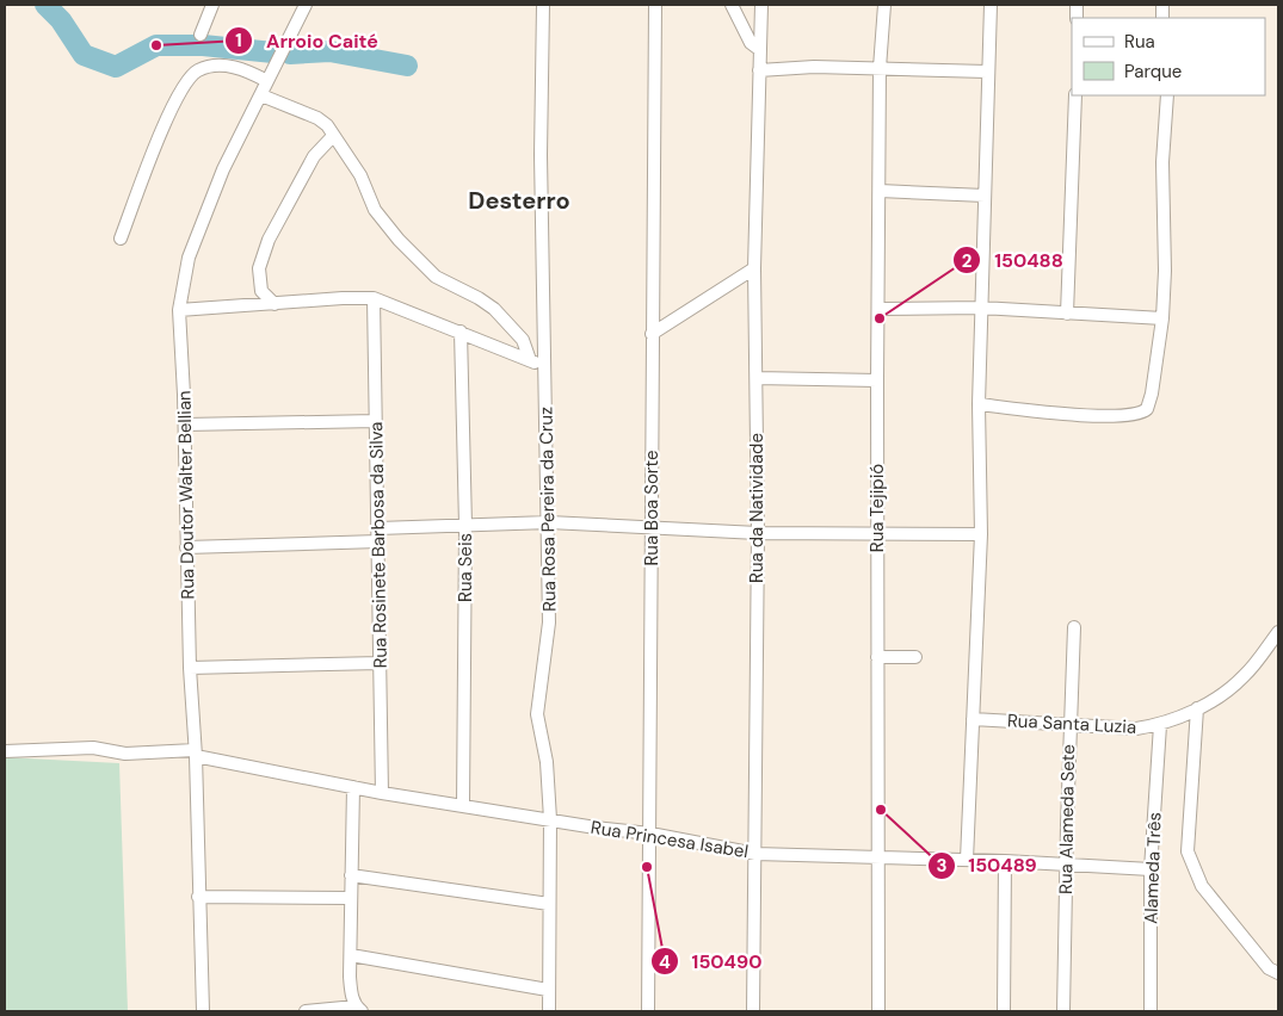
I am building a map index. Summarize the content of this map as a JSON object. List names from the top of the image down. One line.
{"streets":{"street":["Rua Doutor Walter Bellian","Rua Boa Sorte","Rua da Natividade","Rua Tejipió","Rua Rosa Pereira da Cruz","Rua Rosinete Barbosa da Silva","Rua Seis","Rua Santa Luzia","Rua Alameda Sete","Rua Princesa Isabel","Alameda Três"]},"crossings":[["Rua Doutor Walter Bellian","Rua Princesa Isabel"],["Rua Boa Sorte","Rua Princesa Isabel"],["Rua da Natividade","Rua Princesa Isabel"],["Rua Tejipió","Rua Princesa Isabel"],["Rua Rosa Pereira da Cruz","Rua Princesa Isabel"],["Rua Rosinete Barbosa da Silva","Rua Princesa Isabel"],["Rua Seis","Rua Princesa Isabel"],["Rua Santa Luzia","Rua Alameda Sete"],["Rua Santa Luzia","Alameda Três"],["Rua Alameda Sete","Rua Princesa Isabel"],["Rua Princesa Isabel","Alameda Três"]],"districts":["Desterro"],"places":["Arroio Caité","150488","150489","150490"],"legend":["Rua","Parque"]}
